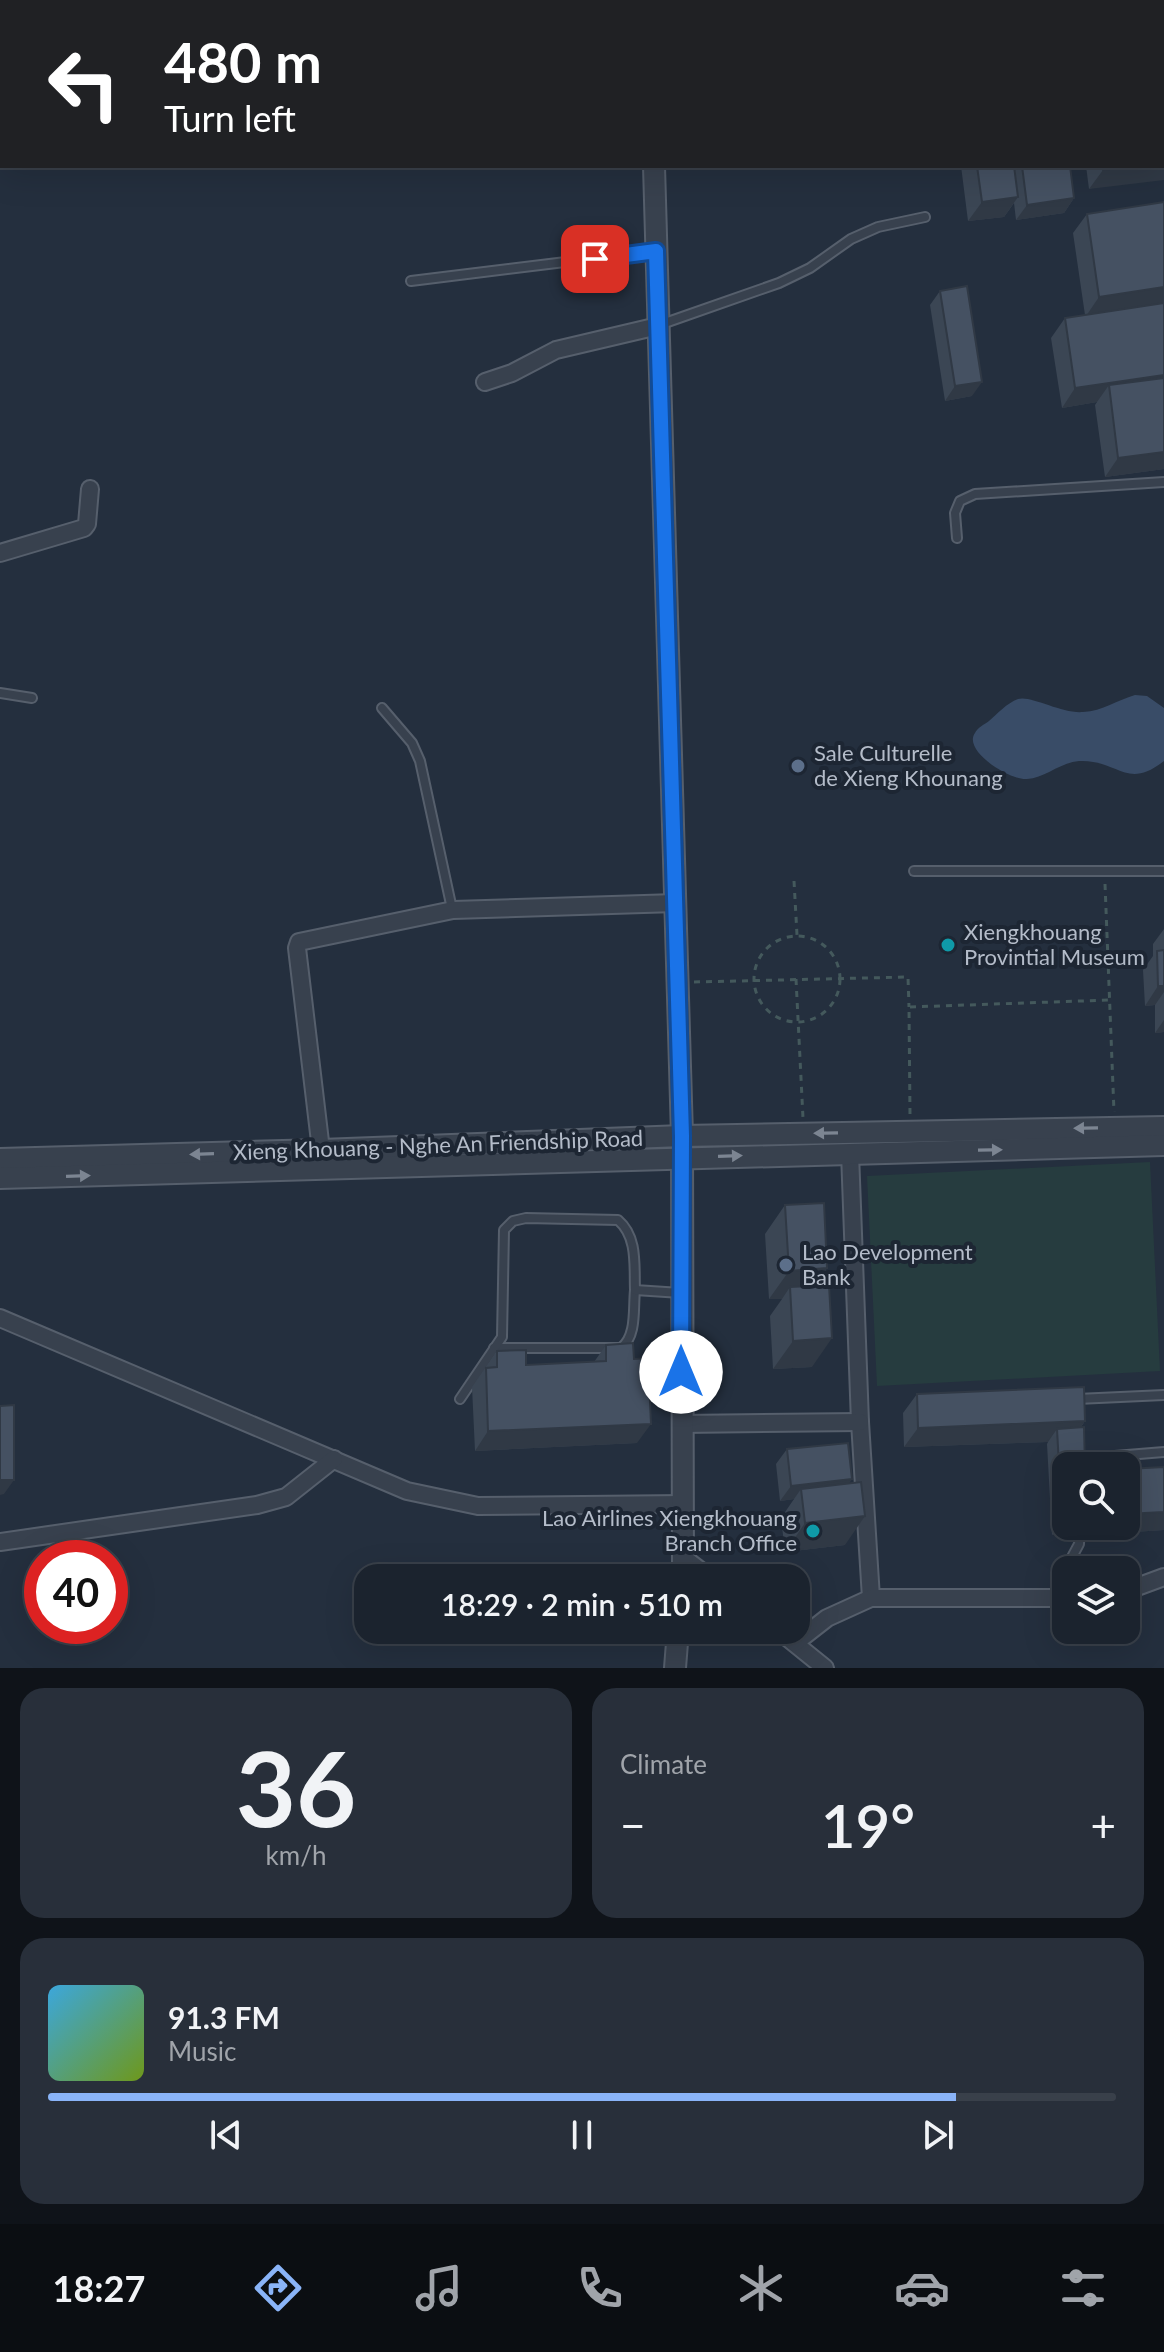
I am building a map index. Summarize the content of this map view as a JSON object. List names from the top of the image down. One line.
{"streets":{"street":["Xieng Khouang - Nghe An Friendship Road"]},"places":["Sale Culturelle de Xieng Khounang","Xiengkhouang Provintial Museum","Lao Development Bank","Lao Airlines Xiengkhouang Branch Office"],"page":{"turn":["480 m","Turn left"],"limit":"40","trip":"18:29 · 2 min · 510 m","tile":[["36","km/h"],"Climate"],"heat":["−","19°","+"],"song":["91.3 FM","Music"],"tabs":"18:27"}}
